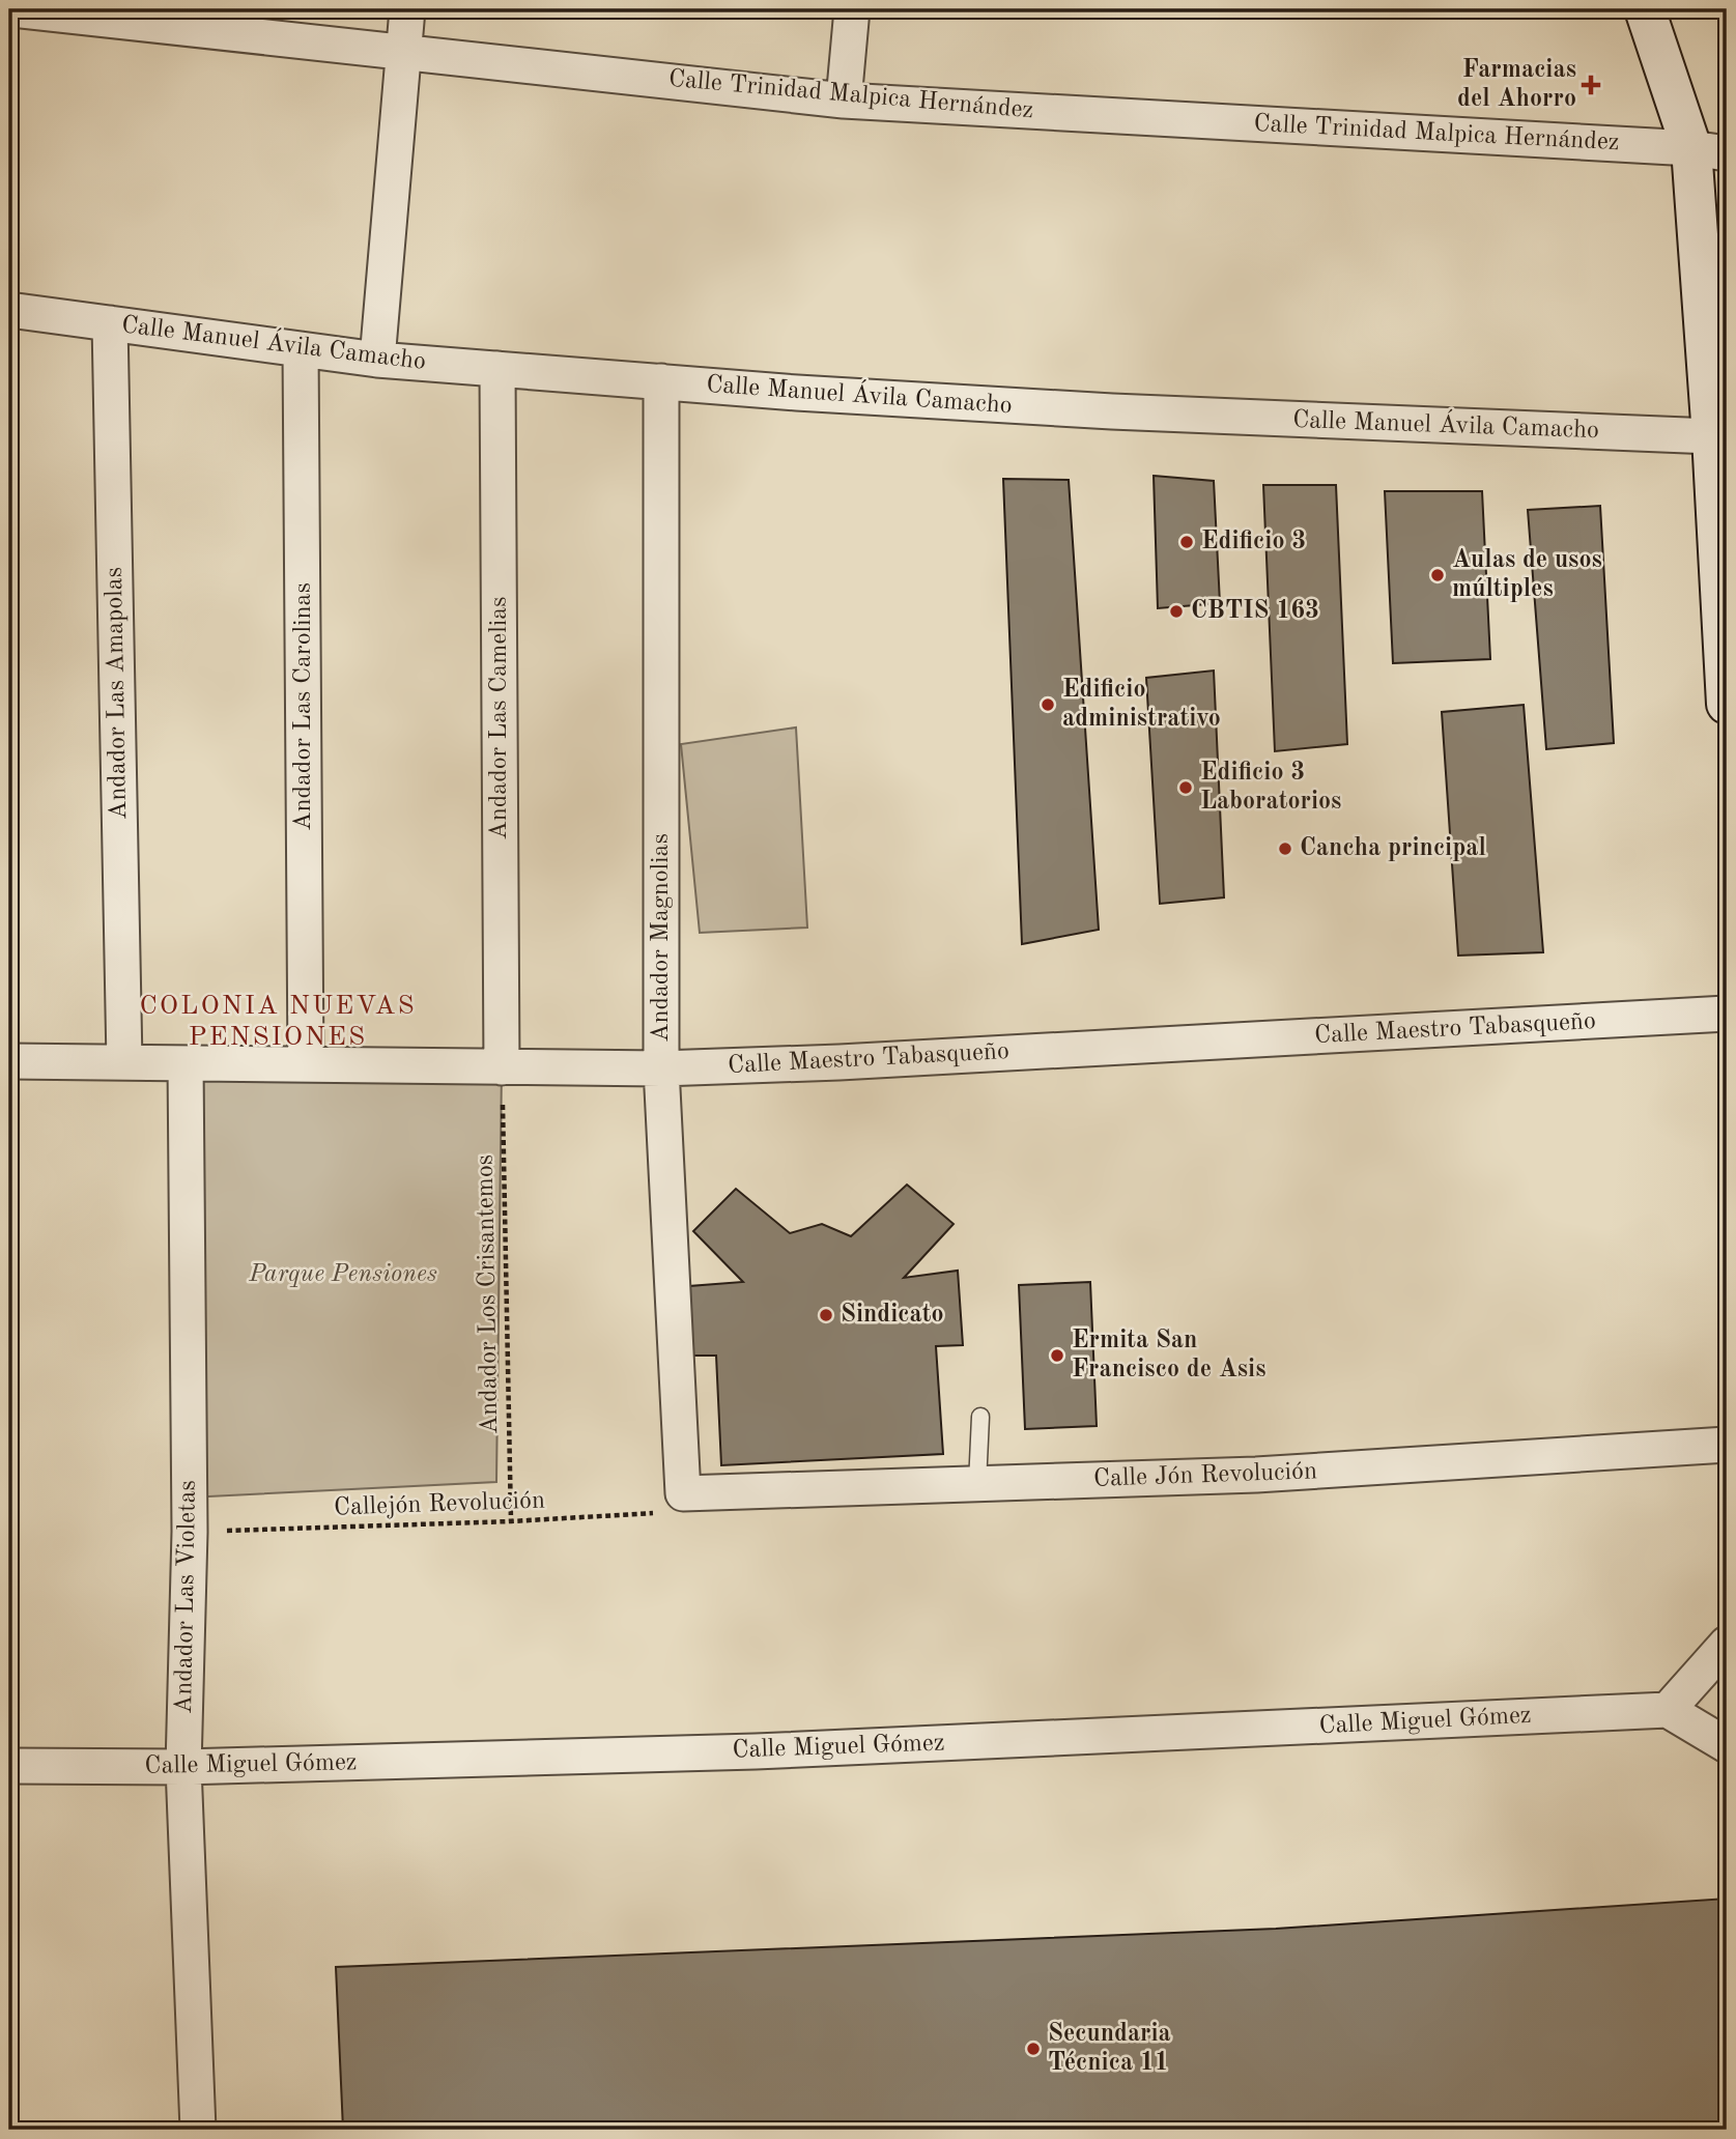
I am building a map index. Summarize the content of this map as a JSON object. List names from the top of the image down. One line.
{"streets":{"street":["Calle Trinidad Malpica Hernández","Calle Manuel Ávila Camacho","Andador Las Amapolas","Andador Las Carolinas","Andador Las Camelias","Andador Magnolias","Calle Maestro Tabasqueño","Calle Jón Revolución","Andador Las Violetas","Calle Miguel Gómez"],"path":["Andador Los Crisantemos","Callejón Revolución"]},"crossings":[["Calle Manuel Ávila Camacho","Andador Las Amapolas"],["Calle Manuel Ávila Camacho","Andador Las Carolinas"],["Calle Manuel Ávila Camacho","Andador Las Camelias"],["Calle Manuel Ávila Camacho","Andador Magnolias"],["Andador Las Amapolas","Calle Maestro Tabasqueño"],["Andador Las Carolinas","Calle Maestro Tabasqueño"],["Andador Las Camelias","Calle Maestro Tabasqueño"],["Andador Las Camelias","Andador Los Crisantemos"],["Andador Magnolias","Calle Maestro Tabasqueño"],["Andador Magnolias","Calle Jón Revolución"],["Andador Magnolias","Callejón Revolución"],["Calle Maestro Tabasqueño","Andador Los Crisantemos"],["Calle Maestro Tabasqueño","Andador Las Violetas"],["Andador Los Crisantemos","Callejón Revolución"],["Calle Jón Revolución","Callejón Revolución"],["Callejón Revolución","Andador Las Violetas"],["Andador Las Violetas","Calle Miguel Gómez"]],"districts":["COLONIA NUEVAS PENSIONES"],"parks":["Parque Pensiones"],"places":{"health":["Farmacias del Ahorro"],"other":["Edificio 3","Aulas de usos múltiples","CBTIS 163","Edificio administrativo","Edificio 3 Laboratorios","Cancha principal","Sindicato","Ermita San Francisco de Asis","Secundaria Técnica 11"]}}
